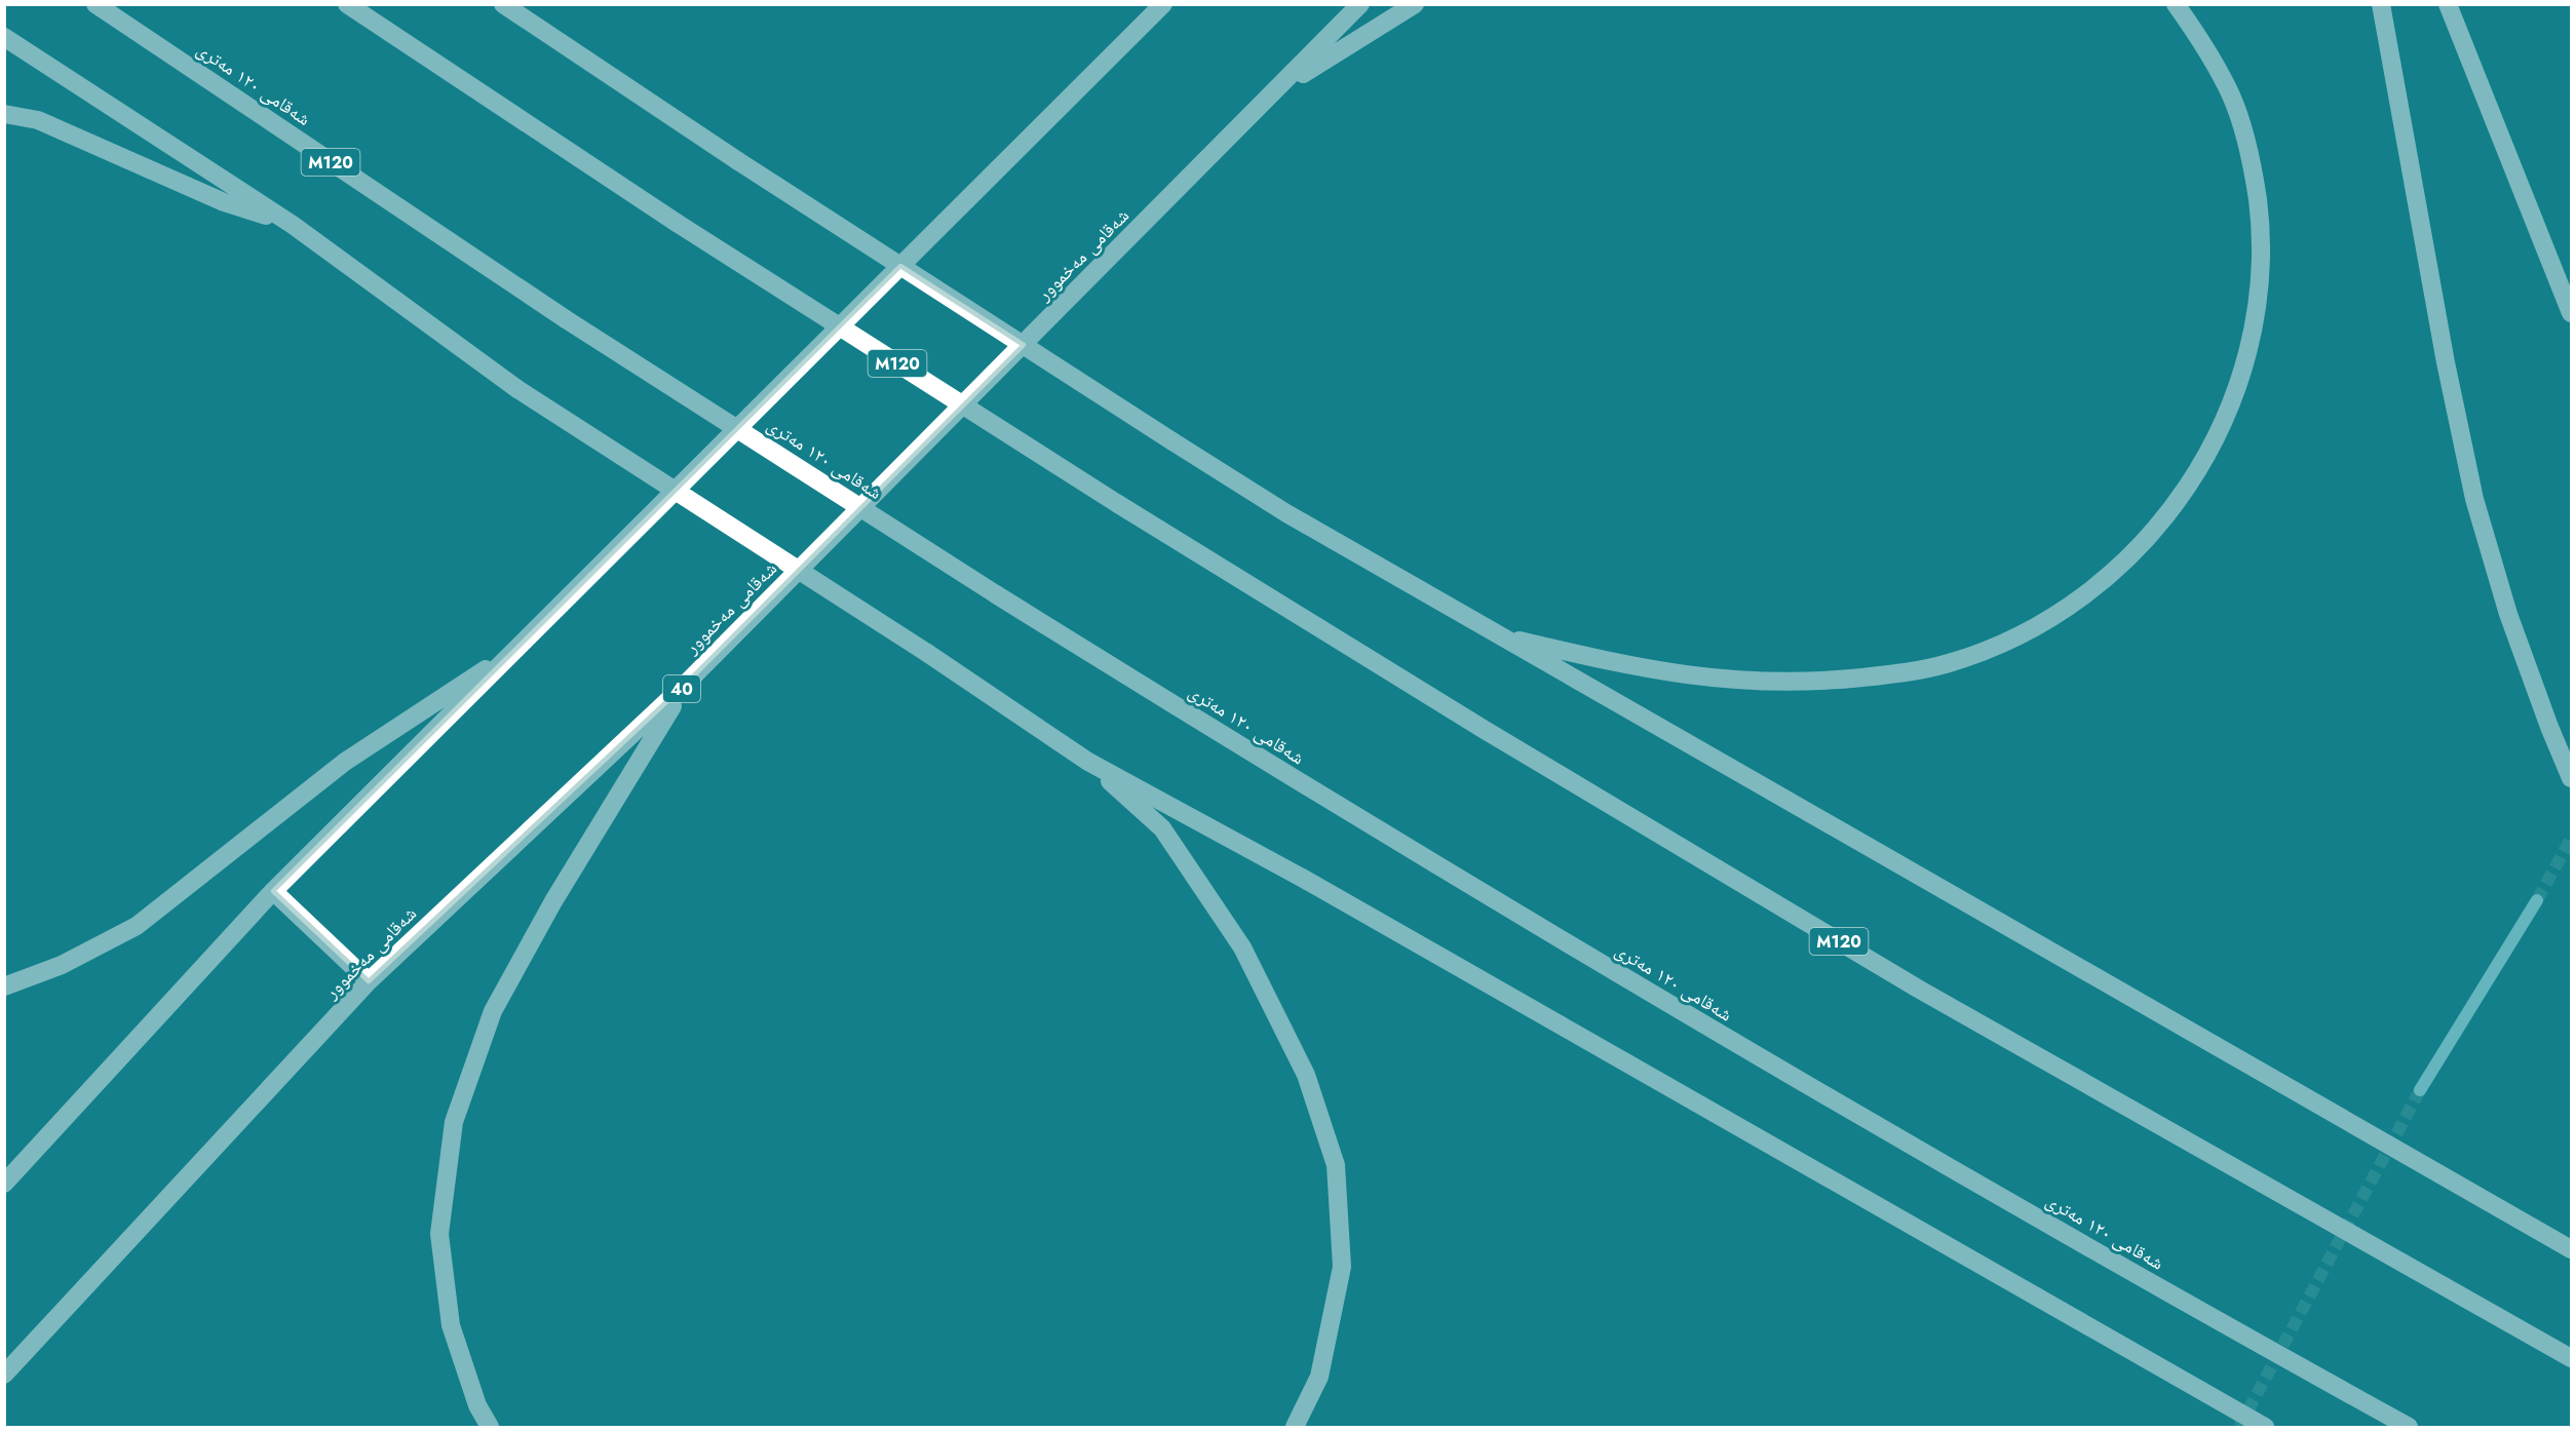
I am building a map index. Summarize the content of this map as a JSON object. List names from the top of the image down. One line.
{"streets":{"highway":["شەقامی ١٢٠ مەتری","M120","شەقامی مەخموور","40"]}}
